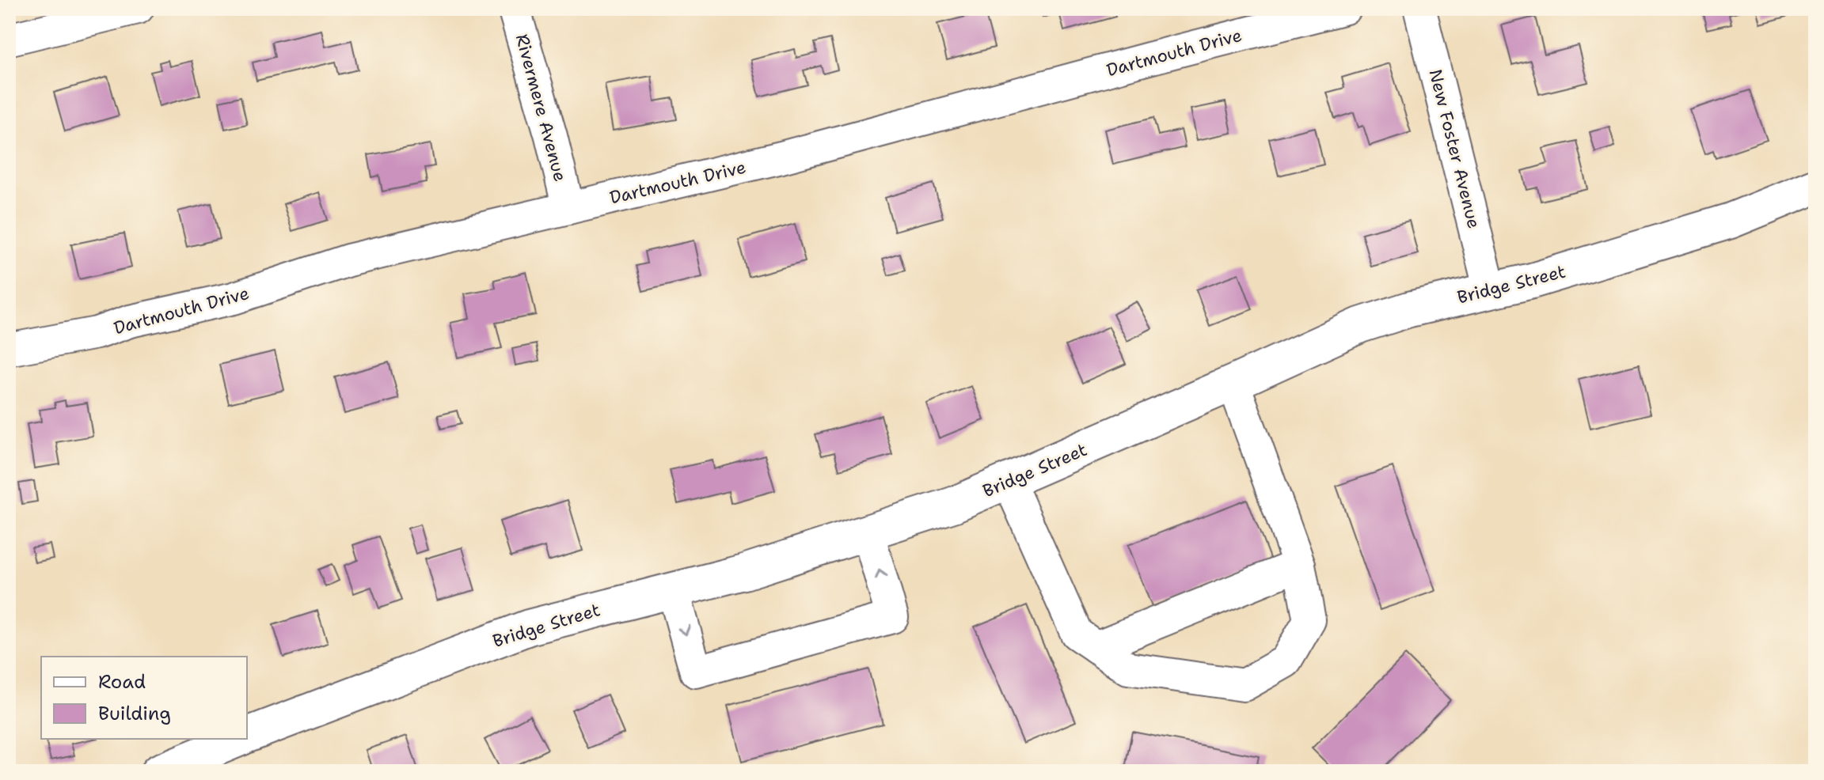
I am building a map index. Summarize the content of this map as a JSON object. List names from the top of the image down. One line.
{"streets":{"main road":["Bridge Street"],"street":["Dartmouth Drive","Rivermere Avenue","New Foster Avenue"]},"crossings":[["Dartmouth Drive","Rivermere Avenue"],["New Foster Avenue","Bridge Street"]],"legend":["Road","Building"]}
